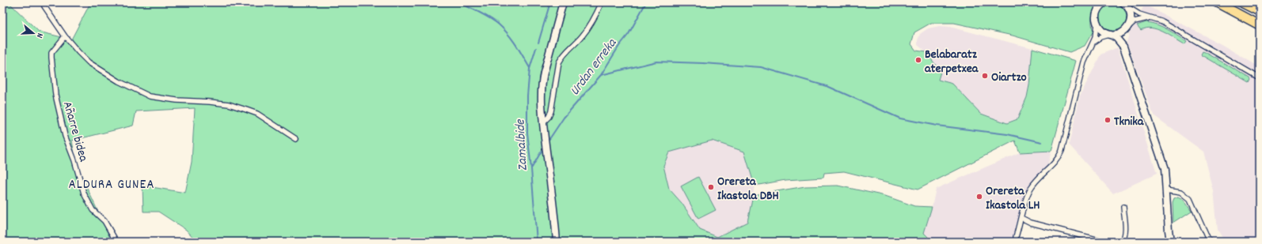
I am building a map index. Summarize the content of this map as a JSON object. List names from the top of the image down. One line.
{"streets":{"street":["Añarre bidea"]},"districts":["ALDURA GUNEA"],"water":["Urdan erreka","Zamalbide"],"places":["Belabaratz aterpetxea","Oiartzo","Tknika","Orereta Ikastola DBH","Orereta Ikastola LH"],"north":"right"}
